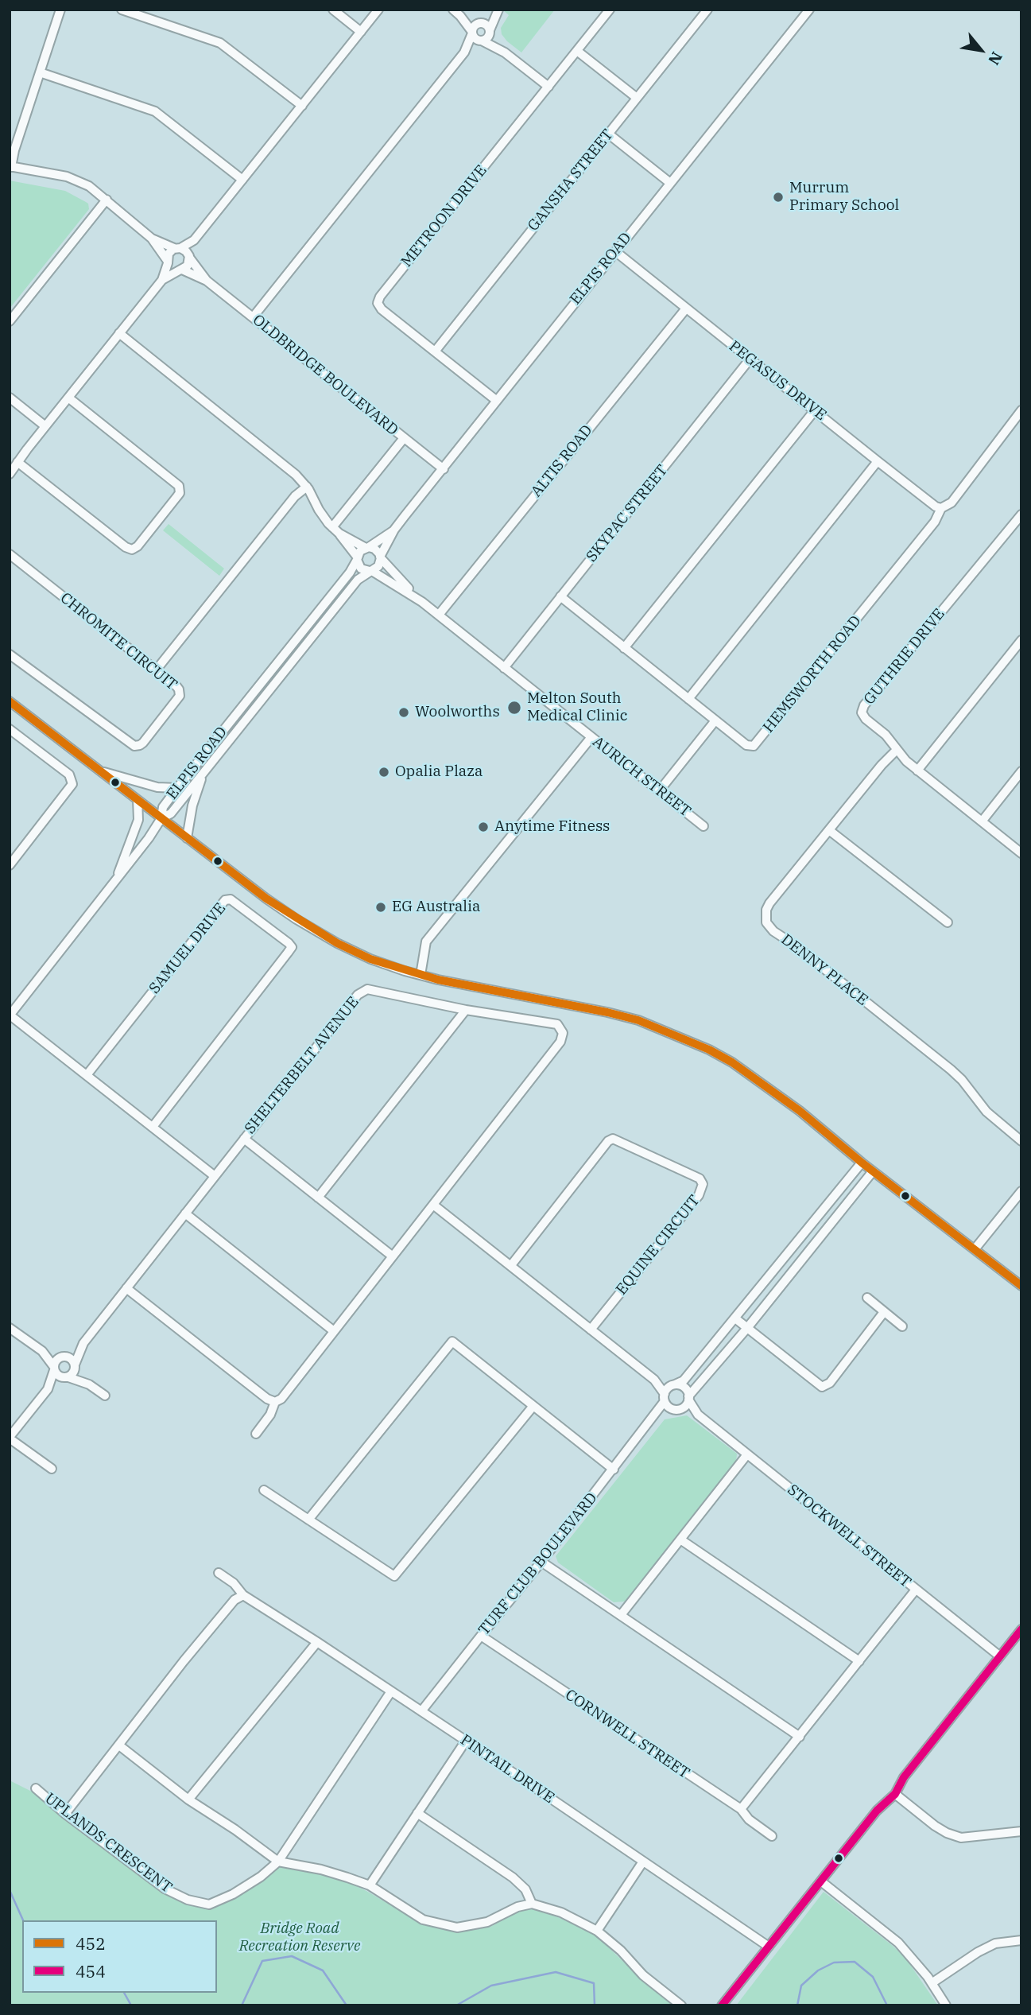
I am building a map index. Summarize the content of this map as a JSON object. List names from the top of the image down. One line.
{"streets":{"street":["GANSHA STREET","METROON DRIVE","ELPIS ROAD","OLDBRIDGE BOULEVARD","PEGASUS DRIVE","ALTIS ROAD","SKYPAC STREET","CHROMITE CIRCUIT","GUTHRIE DRIVE","HEMSWORTH ROAD","AURICH STREET","SAMUEL DRIVE","DENNY PLACE","SHELTERBELT AVENUE","EQUINE CIRCUIT","STOCKWELL STREET","TURF CLUB BOULEVARD","CORNWELL STREET","PINTAIL DRIVE","UPLANDS CRESCENT"]},"crossings":[["GANSHA STREET","METROON DRIVE"],["METROON DRIVE","ELPIS ROAD"],["ELPIS ROAD","OLDBRIDGE BOULEVARD"],["ELPIS ROAD","PEGASUS DRIVE"],["ELPIS ROAD","AURICH STREET"],["PEGASUS DRIVE","ALTIS ROAD"],["PEGASUS DRIVE","SKYPAC STREET"],["PEGASUS DRIVE","HEMSWORTH ROAD"],["ALTIS ROAD","AURICH STREET"],["SKYPAC STREET","HEMSWORTH ROAD"],["SKYPAC STREET","AURICH STREET"],["GUTHRIE DRIVE","DENNY PLACE"],["STOCKWELL STREET","TURF CLUB BOULEVARD"],["TURF CLUB BOULEVARD","CORNWELL STREET"],["TURF CLUB BOULEVARD","PINTAIL DRIVE"],["PINTAIL DRIVE","UPLANDS CRESCENT"]],"parks":["Bridge Road Recreation Reserve"],"places":["Murrum Primary School","Melton South Medical Clinic","Woolworths","Opalia Plaza","Anytime Fitness","EG Australia"],"lines":["transit line 452","transit line 454"],"legend":["452","454"],"north":"bottom right"}
